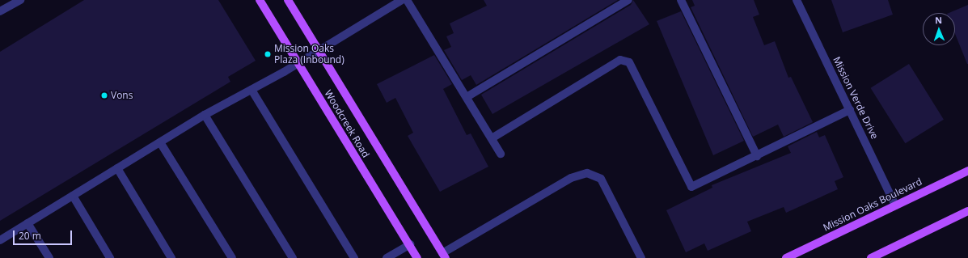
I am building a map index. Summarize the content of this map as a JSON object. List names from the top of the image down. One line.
{"streets":{"main road":["Woodcreek Road","Mission Oaks Boulevard"],"street":["Mission Verde Drive"]},"crossings":[["Mission Verde Drive","Mission Oaks Boulevard"]],"places":["Mission Oaks Plaza (Inbound)","Vons"],"scale_bar":"20 m","north":"top"}
